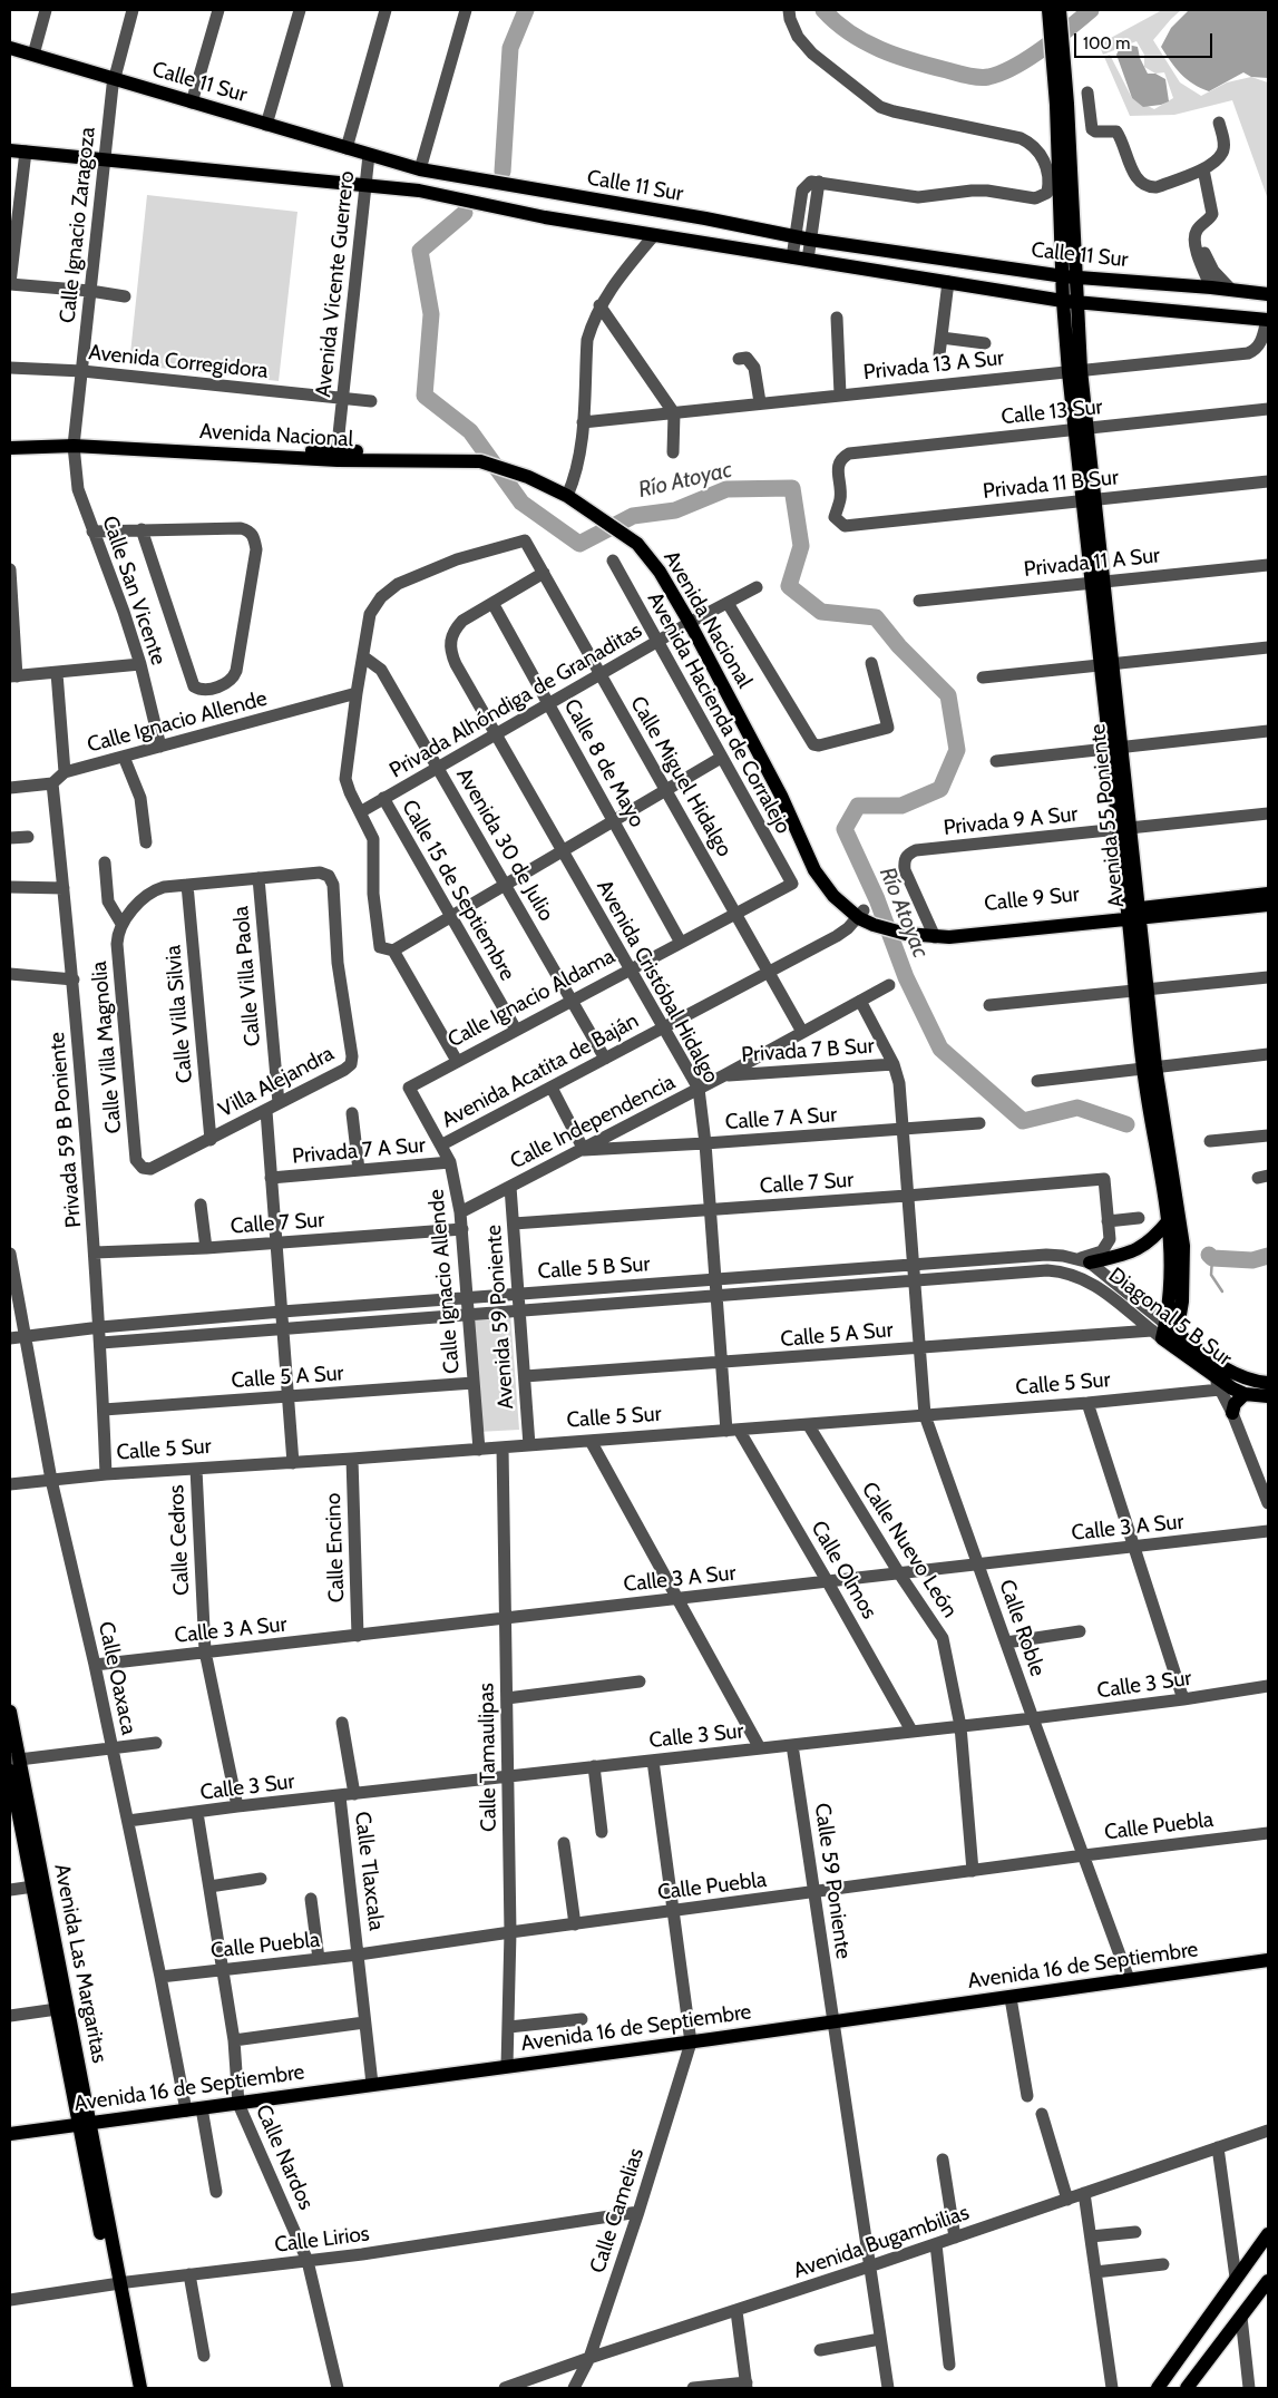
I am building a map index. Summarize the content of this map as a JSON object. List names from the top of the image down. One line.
{"streets":{"main road":["Calle 11 Sur","Avenida Nacional","Avenida 55 Poniente","Calle 9 Sur","Diagonal 5 B Sur","Calle 5 Sur","Avenida Las Margaritas","Avenida 16 de Septiembre"],"street":["Calle Ignacio Zaragoza","Avenida Vicente Guerrero","Avenida Corregidora","Privada 13 A Sur","Calle 13 Sur","Privada 11 B Sur","Privada 11 A Sur","Calle San Vicente","Privada Alhóndiga de Granaditas","Avenida Hacienda de Corralejo","Calle Ignacio Allende","Calle 8 de Mayo","Calle Miguel Hidalgo","Privada 9 A Sur","Avenida 30 de Julio","Calle 15 de Septiembre","Calle Villa Paola","Avenida Cristóbal Hidalgo","Calle Ignacio Aldama","Calle Villa Silvia","Calle Villa Magnolia","Privada 7 B Sur","Avenida Acatita de Baján","Villa Alejandra","Calle 7 A Sur","Calle Independencia","Privada 59 B Poniente","Privada 7 A Sur","Calle 7 Sur","Calle 5 B Sur","Avenida 59 Poniente","Calle 5 A Sur","Calle 3 A Sur","Calle Cedros","Calle Encino","Calle Nuevo León","Calle Olmos","Calle Roble","Calle Oaxaca","Calle 3 Sur","Calle Tamaulipas","Calle Puebla","Calle Tlaxcala","Calle 59 Poniente","Calle Nardos","Calle Camelias","Calle Lirios","Avenida Bugambilias"]},"crossings":[["Calle 11 Sur","Calle Ignacio Zaragoza"],["Calle 11 Sur","Avenida Vicente Guerrero"],["Calle 11 Sur","Avenida 55 Poniente"],["Calle Ignacio Zaragoza","Avenida Corregidora"],["Calle Ignacio Zaragoza","Avenida Nacional"],["Calle Ignacio Zaragoza","Calle San Vicente"],["Avenida Vicente Guerrero","Avenida Corregidora"],["Avenida Vicente Guerrero","Avenida Nacional"],["Privada 13 A Sur","Avenida 55 Poniente"],["Calle 13 Sur","Privada 11 B Sur"],["Calle 13 Sur","Avenida 55 Poniente"],["Avenida Nacional","Calle San Vicente"],["Avenida Nacional","Privada Alhóndiga de Granaditas"],["Avenida Nacional","Privada 9 A Sur"],["Avenida Nacional","Calle 9 Sur"],["Avenida Nacional","Avenida Acatita de Baján"],["Privada 11 B Sur","Avenida 55 Poniente"],["Privada 11 A Sur","Avenida 55 Poniente"],["Calle San Vicente","Calle Ignacio Allende"],["Privada Alhóndiga de Granaditas","Avenida Hacienda de Corralejo"],["Privada Alhóndiga de Granaditas","Calle 8 de Mayo"],["Privada Alhóndiga de Granaditas","Calle Miguel Hidalgo"],["Privada Alhóndiga de Granaditas","Avenida 30 de Julio"],["Privada Alhóndiga de Granaditas","Calle 15 de Septiembre"],["Privada Alhóndiga de Granaditas","Avenida Cristóbal Hidalgo"],["Avenida Hacienda de Corralejo","Calle Ignacio Aldama"],["Calle Ignacio Allende","Calle Ignacio Aldama"],["Calle Ignacio Allende","Avenida Acatita de Baján"],["Calle Ignacio Allende","Calle Independencia"],["Calle Ignacio Allende","Privada 59 B Poniente"],["Calle Ignacio Allende","Privada 7 A Sur"],["Calle Ignacio Allende","Calle 7 Sur"],["Calle Ignacio Allende","Calle 5 B Sur"],["Calle Ignacio Allende","Calle 5 A Sur"],["Calle Ignacio Allende","Calle 5 Sur"],["Calle 8 de Mayo","Avenida Cristóbal Hidalgo"],["Calle 8 de Mayo","Calle Ignacio Aldama"],["Calle Miguel Hidalgo","Avenida 30 de Julio"],["Calle Miguel Hidalgo","Calle Ignacio Aldama"],["Calle Miguel Hidalgo","Avenida Acatita de Baján"],["Calle Miguel Hidalgo","Calle Independencia"],["Avenida 55 Poniente","Privada 9 A Sur"],["Avenida 55 Poniente","Calle 9 Sur"],["Avenida 55 Poniente","Diagonal 5 B Sur"],["Avenida 55 Poniente","Calle 5 A Sur"],["Privada 9 A Sur","Calle 9 Sur"],["Avenida 30 de Julio","Calle Ignacio Aldama"],["Avenida 30 de Julio","Avenida Acatita de Baján"],["Calle 15 de Septiembre","Calle Ignacio Aldama"],["Calle Villa Paola","Villa Alejandra"],["Avenida Cristóbal Hidalgo","Calle Ignacio Aldama"],["Avenida Cristóbal Hidalgo","Avenida Acatita de Baján"],["Avenida Cristóbal Hidalgo","Calle 7 A Sur"],["Avenida Cristóbal Hidalgo","Calle Independencia"],["Avenida Cristóbal Hidalgo","Calle 7 Sur"],["Avenida Cristóbal Hidalgo","Calle 5 B Sur"],["Avenida Cristóbal Hidalgo","Calle 5 A Sur"],["Avenida Cristóbal Hidalgo","Calle 5 Sur"],["Avenida Cristóbal Hidalgo","Calle Olmos"],["Calle Villa Silvia","Villa Alejandra"],["Calle Villa Magnolia","Villa Alejandra"],["Privada 7 B Sur","Calle Independencia"],["Privada 7 B Sur","Calle Roble"],["Calle 7 A Sur","Calle Independencia"],["Calle 7 A Sur","Calle Roble"],["Calle Independencia","Avenida 59 Poniente"],["Calle Independencia","Calle Roble"],["Privada 59 B Poniente","Calle 7 Sur"],["Privada 59 B Poniente","Calle 5 B Sur"],["Privada 59 B Poniente","Calle 5 A Sur"],["Privada 59 B Poniente","Calle 5 Sur"],["Calle 7 Sur","Avenida 59 Poniente"],["Calle 7 Sur","Calle Roble"],["Calle 5 B Sur","Avenida 59 Poniente"],["Calle 5 B Sur","Diagonal 5 B Sur"],["Calle 5 B Sur","Calle Roble"],["Avenida 59 Poniente","Calle 5 A Sur"],["Avenida 59 Poniente","Calle 5 Sur"],["Diagonal 5 B Sur","Calle 5 A Sur"],["Diagonal 5 B Sur","Calle 5 Sur"],["Calle 5 A Sur","Calle Roble"],["Calle 5 Sur","Calle Cedros"],["Calle 5 Sur","Calle Encino"],["Calle 5 Sur","Calle Nuevo León"],["Calle 5 Sur","Calle Olmos"],["Calle 5 Sur","Calle Roble"],["Calle 5 Sur","Calle Oaxaca"],["Calle 5 Sur","Calle Tamaulipas"],["Calle 3 A Sur","Calle Cedros"],["Calle 3 A Sur","Calle Encino"],["Calle 3 A Sur","Calle Nuevo León"],["Calle 3 A Sur","Calle Olmos"],["Calle 3 A Sur","Calle Roble"],["Calle 3 A Sur","Calle Oaxaca"],["Calle 3 A Sur","Calle Tamaulipas"],["Calle Cedros","Calle 3 Sur"],["Calle Nuevo León","Calle 3 Sur"],["Calle Nuevo León","Calle Puebla"],["Calle Olmos","Calle 3 Sur"],["Calle Roble","Calle 3 Sur"],["Calle Roble","Calle Puebla"],["Calle Roble","Avenida 16 de Septiembre"],["Calle Oaxaca","Calle 3 Sur"],["Calle Oaxaca","Calle Puebla"],["Calle Oaxaca","Avenida 16 de Septiembre"],["Calle 3 Sur","Calle Tamaulipas"],["Calle 3 Sur","Calle Tlaxcala"],["Calle 3 Sur","Calle 59 Poniente"],["Calle 3 Sur","Calle Nardos"],["Calle Tamaulipas","Calle Puebla"],["Calle Tamaulipas","Avenida 16 de Septiembre"],["Calle Puebla","Calle Tlaxcala"],["Calle Puebla","Calle 59 Poniente"],["Calle Puebla","Calle Nardos"],["Calle Tlaxcala","Avenida 16 de Septiembre"],["Calle 59 Poniente","Avenida 16 de Septiembre"],["Calle 59 Poniente","Avenida Bugambilias"],["Avenida Las Margaritas","Avenida 16 de Septiembre"],["Avenida Las Margaritas","Calle Lirios"],["Avenida 16 de Septiembre","Calle Nardos"],["Avenida 16 de Septiembre","Calle Camelias"],["Calle Nardos","Calle Lirios"],["Calle Camelias","Calle Lirios"],["Calle Camelias","Avenida Bugambilias"]],"water":["Río Atoyac"],"scale_bar":"100 m"}
